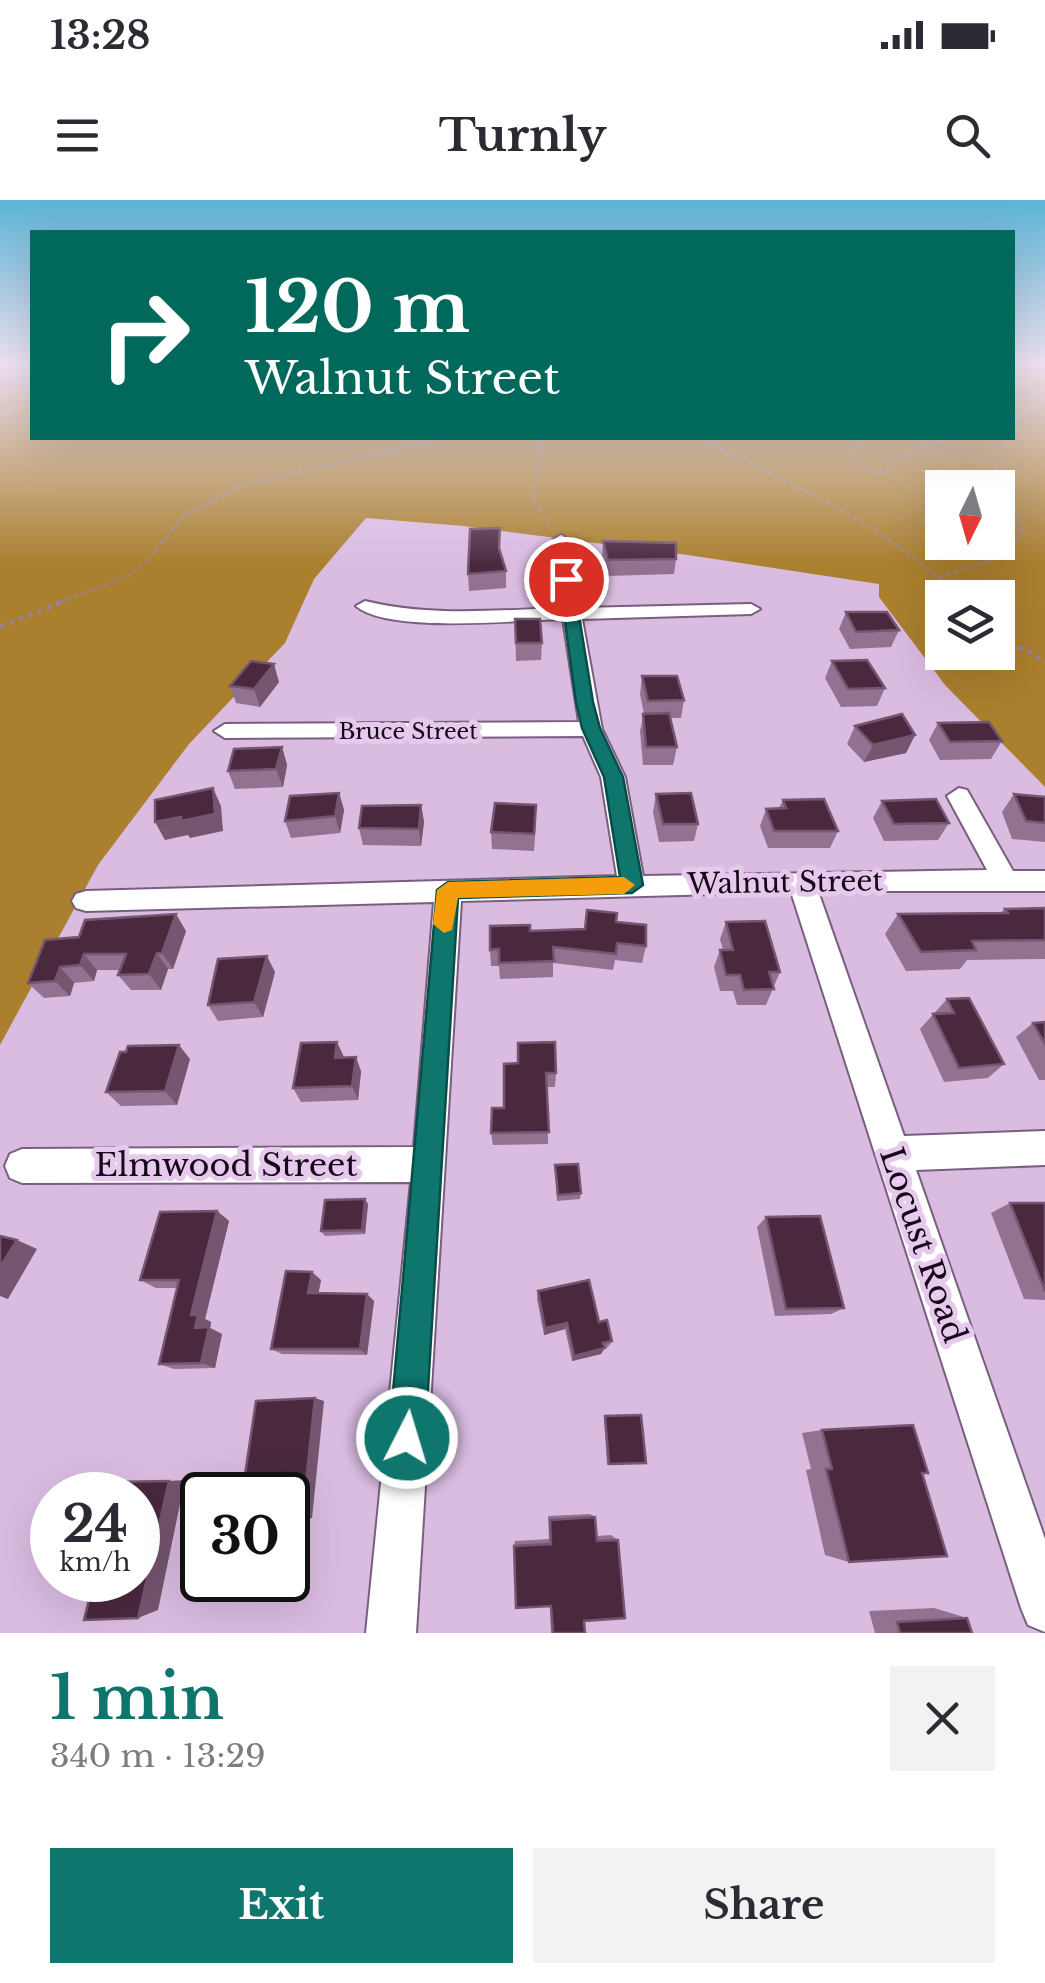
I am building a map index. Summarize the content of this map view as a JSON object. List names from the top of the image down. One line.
{"streets":{"street":["Bruce Street","Walnut Street","Elmwood Street","Locust Road"]},"crossings":[["Walnut Street","Locust Road"]],"north":"bottom","page":{"status":"13:28","header":"Turnly","turn":["120 m","Walnut Street"],"speed":"24 km/h","limit":"30","heading":["1 min","340 m · 13:29"],"buttons":["Exit","Share"]}}
